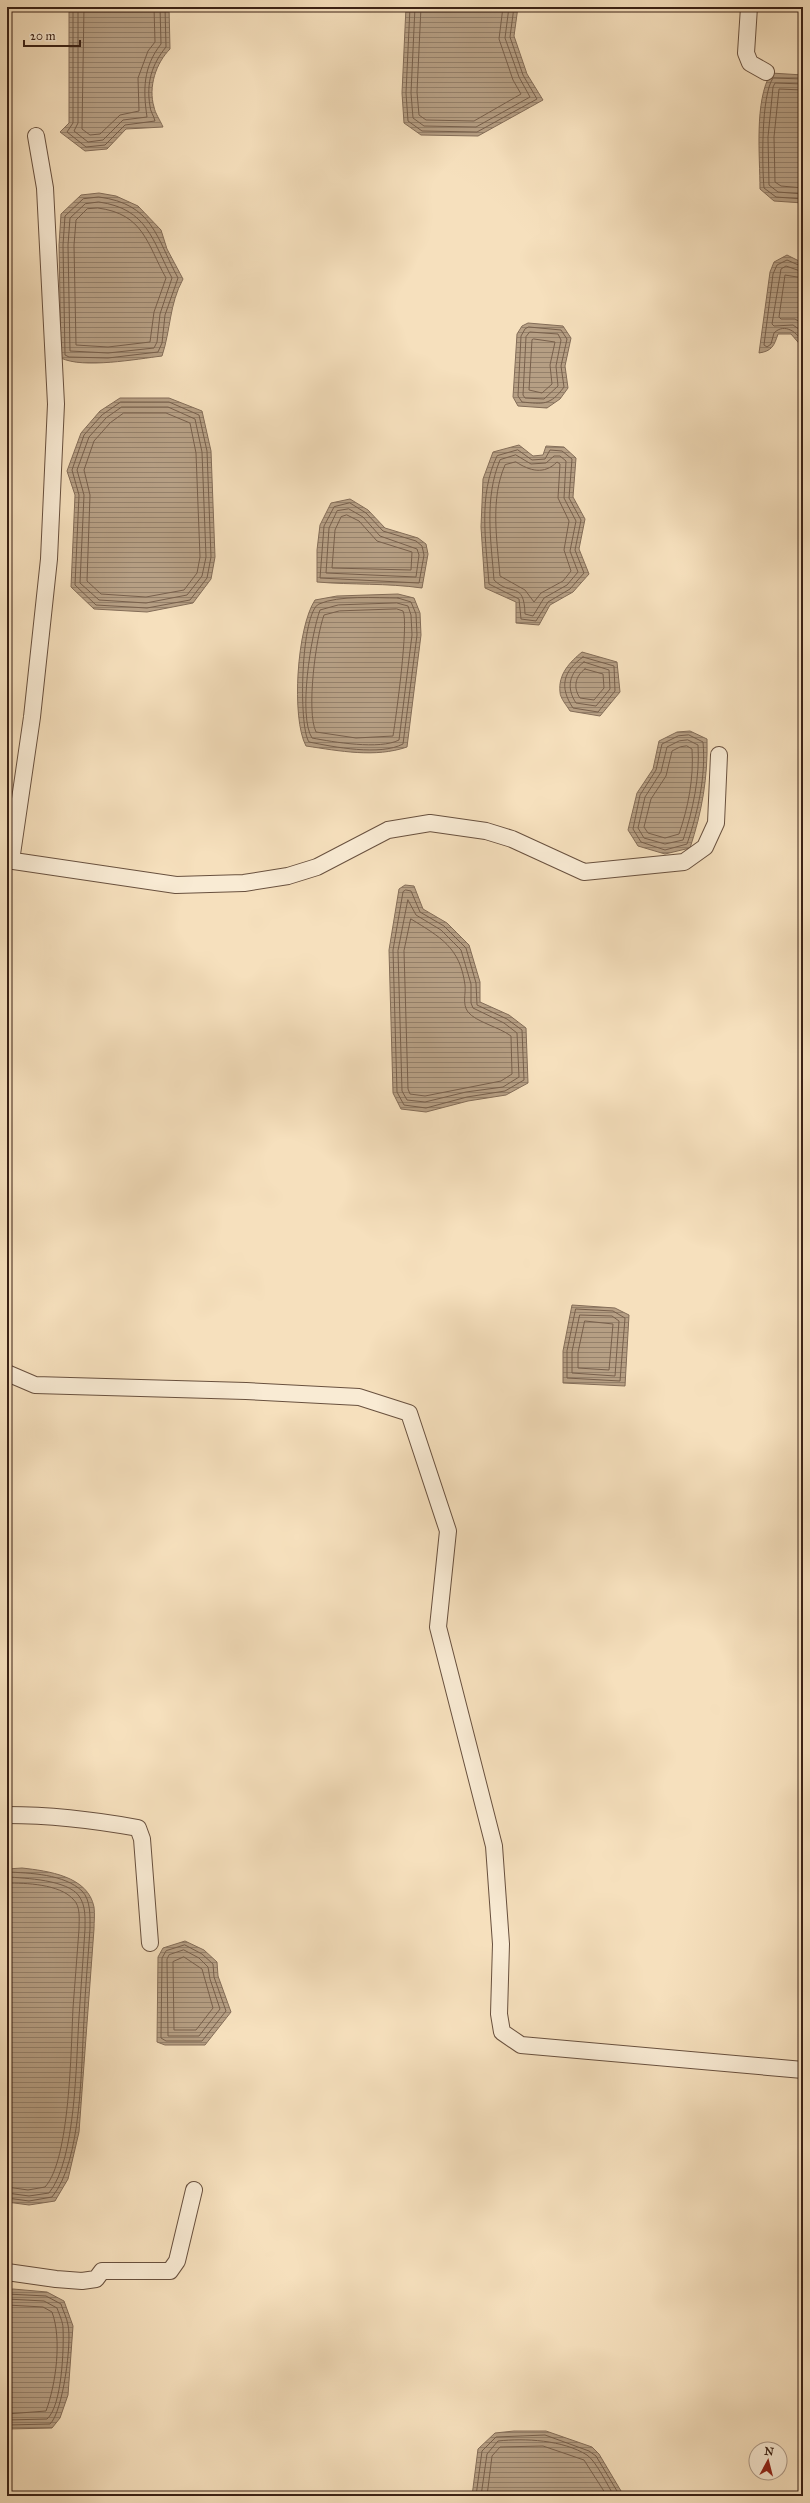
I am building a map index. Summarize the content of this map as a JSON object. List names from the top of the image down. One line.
{"scale_bar":"20 m","north":"top"}
